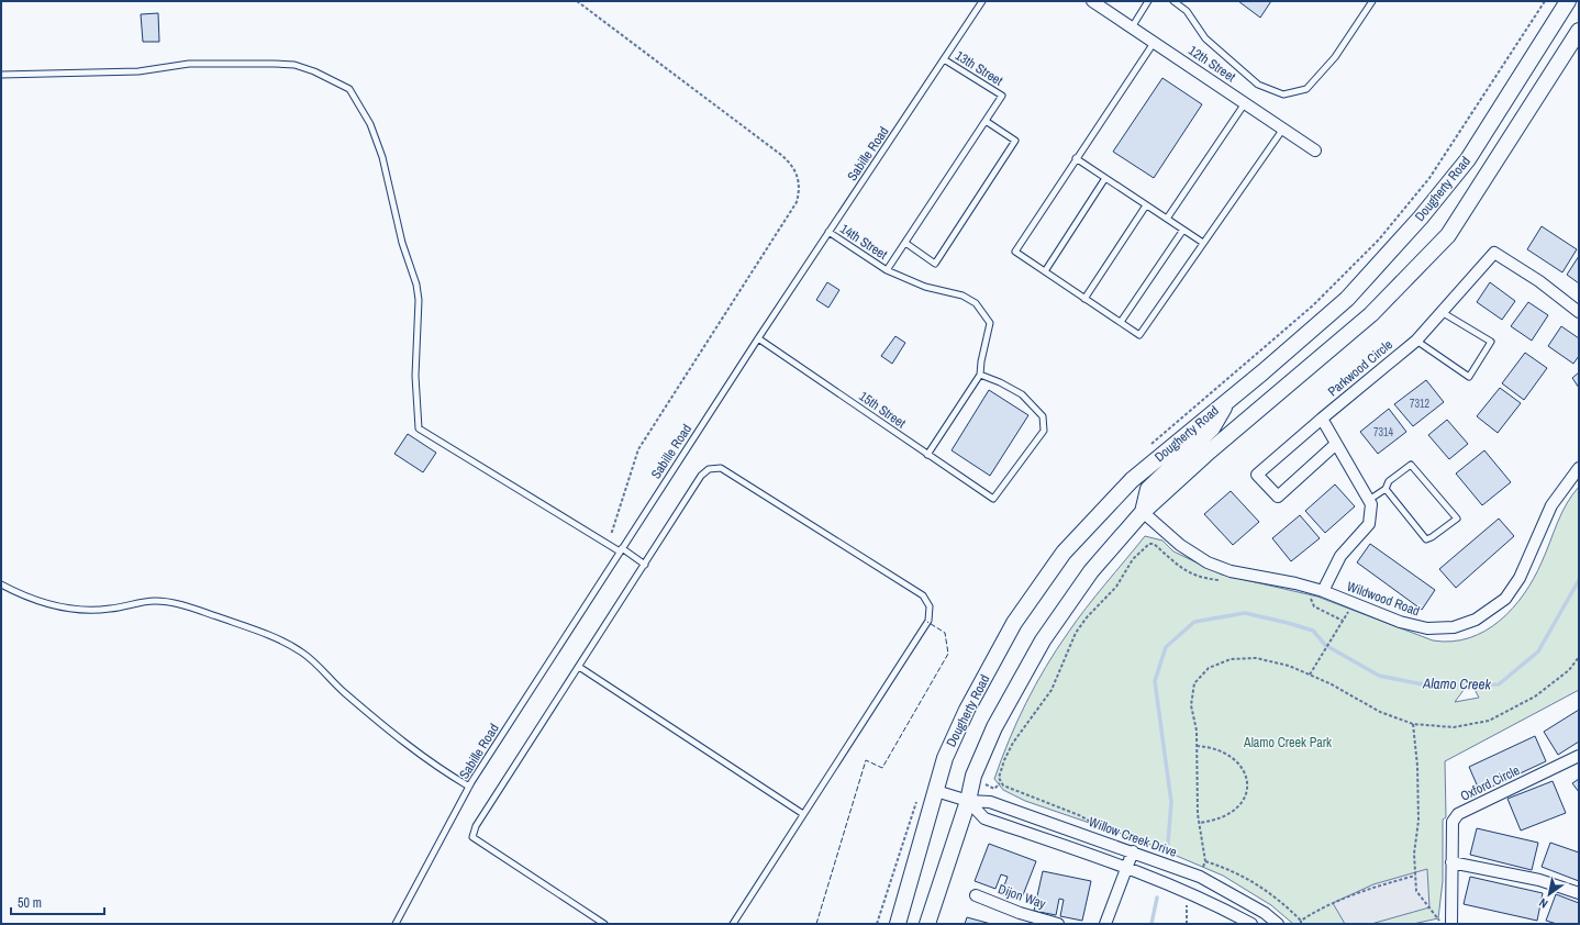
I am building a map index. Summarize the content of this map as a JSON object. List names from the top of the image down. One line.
{"streets":{"main road":["Dougherty Road"],"street":["12th Street","Parkwood Circle","Wildwood Road","Oxford Circle","Willow Creek Drive","Dijon Way"],"lane":["13th Street","Sabille Road","14th Street","15th Street"]},"crossings":[["13th Street","Sabille Road"],["Sabille Road","14th Street"],["Sabille Road","15th Street"],["Dougherty Road","Wildwood Road"],["Dougherty Road","Willow Creek Drive"],["14th Street","15th Street"]],"water":["Alamo Creek"],"parks":["Alamo Creek Park"],"house_numbers":["7312","7314"],"scale_bar":"50 m","north":"bottom left"}
